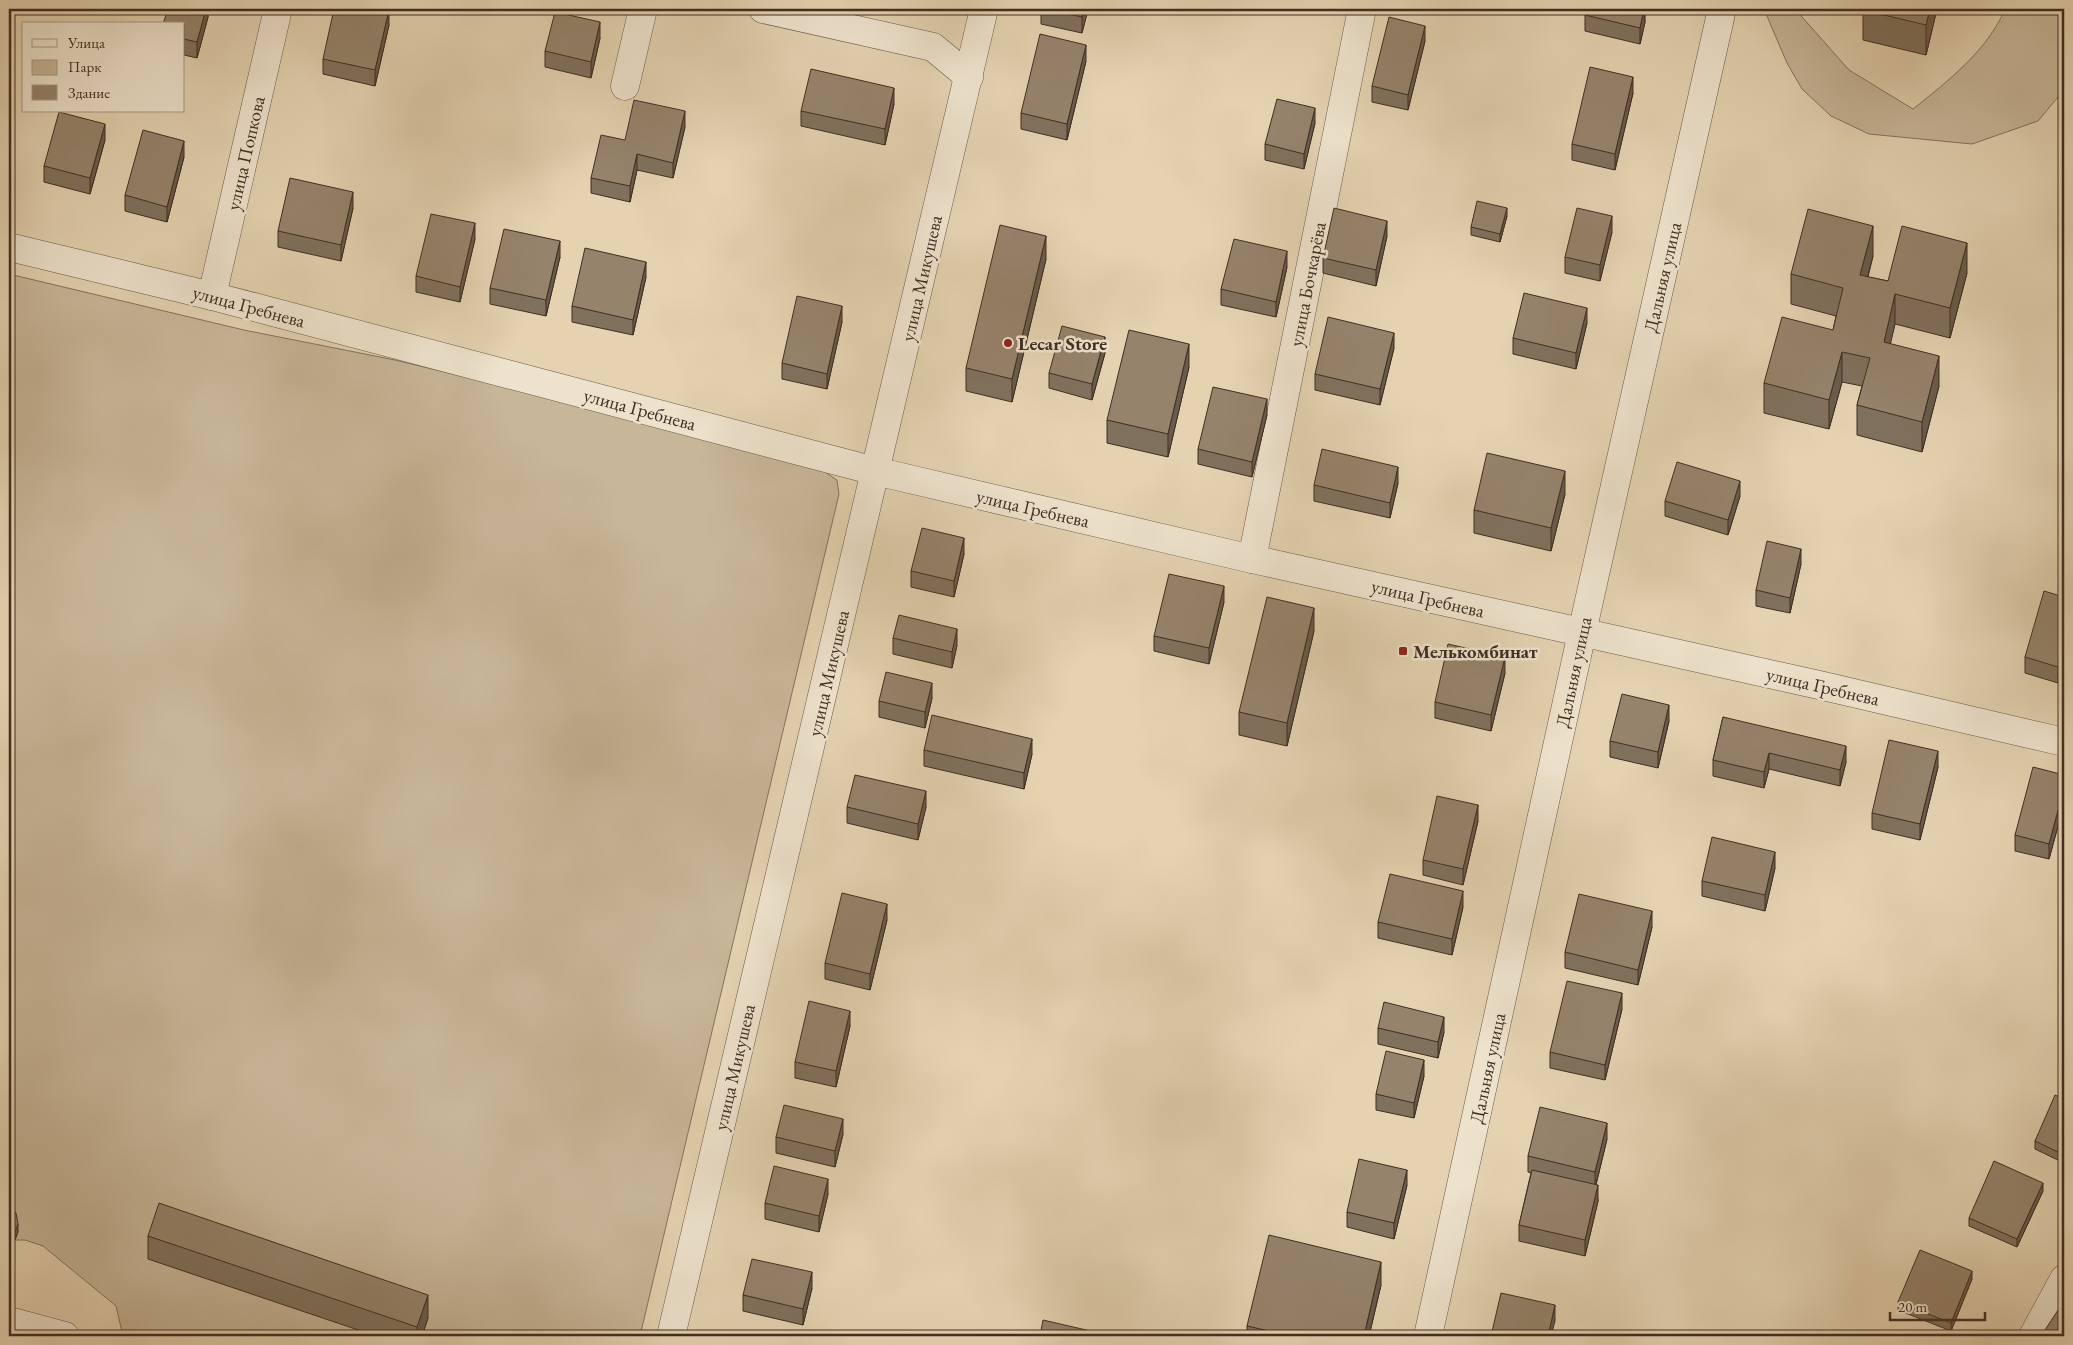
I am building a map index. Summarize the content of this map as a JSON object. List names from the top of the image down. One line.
{"streets":{"street":["улица Попкова","Дальняя улица","улица Микушева","улица Бочкарёва","улица Гребнева"]},"crossings":[["улица Попкова","улица Гребнева"],["Дальняя улица","улица Гребнева"],["улица Микушева","улица Гребнева"],["улица Бочкарёва","улица Гребнева"]],"places":{"other":["Lecar Store"],"transit":["Мелькомбинат"]},"legend":["Улица","Парк","Здание"],"scale_bar":"20 m"}
